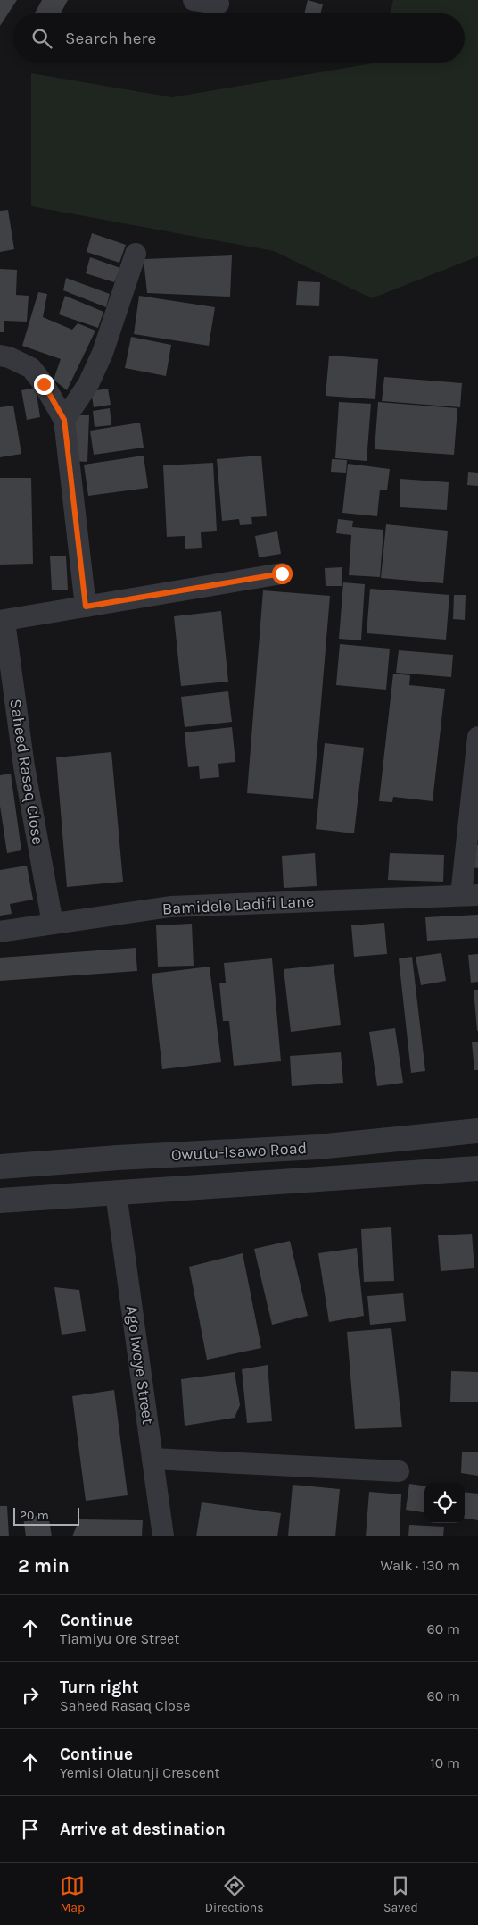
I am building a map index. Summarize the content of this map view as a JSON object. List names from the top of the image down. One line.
{"streets":{"street":["Saheed Rasaq Close","Bamidele Ladifi Lane","Owutu-Isawo Road","Ago Iwoye Street"]},"crossings":[["Saheed Rasaq Close","Bamidele Ladifi Lane"],["Owutu-Isawo Road","Ago Iwoye Street"]],"scale_bar":"20 m","page":{"search":"Search here","scale":"20 m","heading":["2 min","Walk · 130 m"],"list":[["Continue","Tiamiyu Ore Street","60 m"],["Turn right","Saheed Rasaq Close","60 m"],["Continue","Yemisi Olatunji Crescent","10 m"],"Arrive at destination"],"nav":["Map","Directions","Saved"]}}
